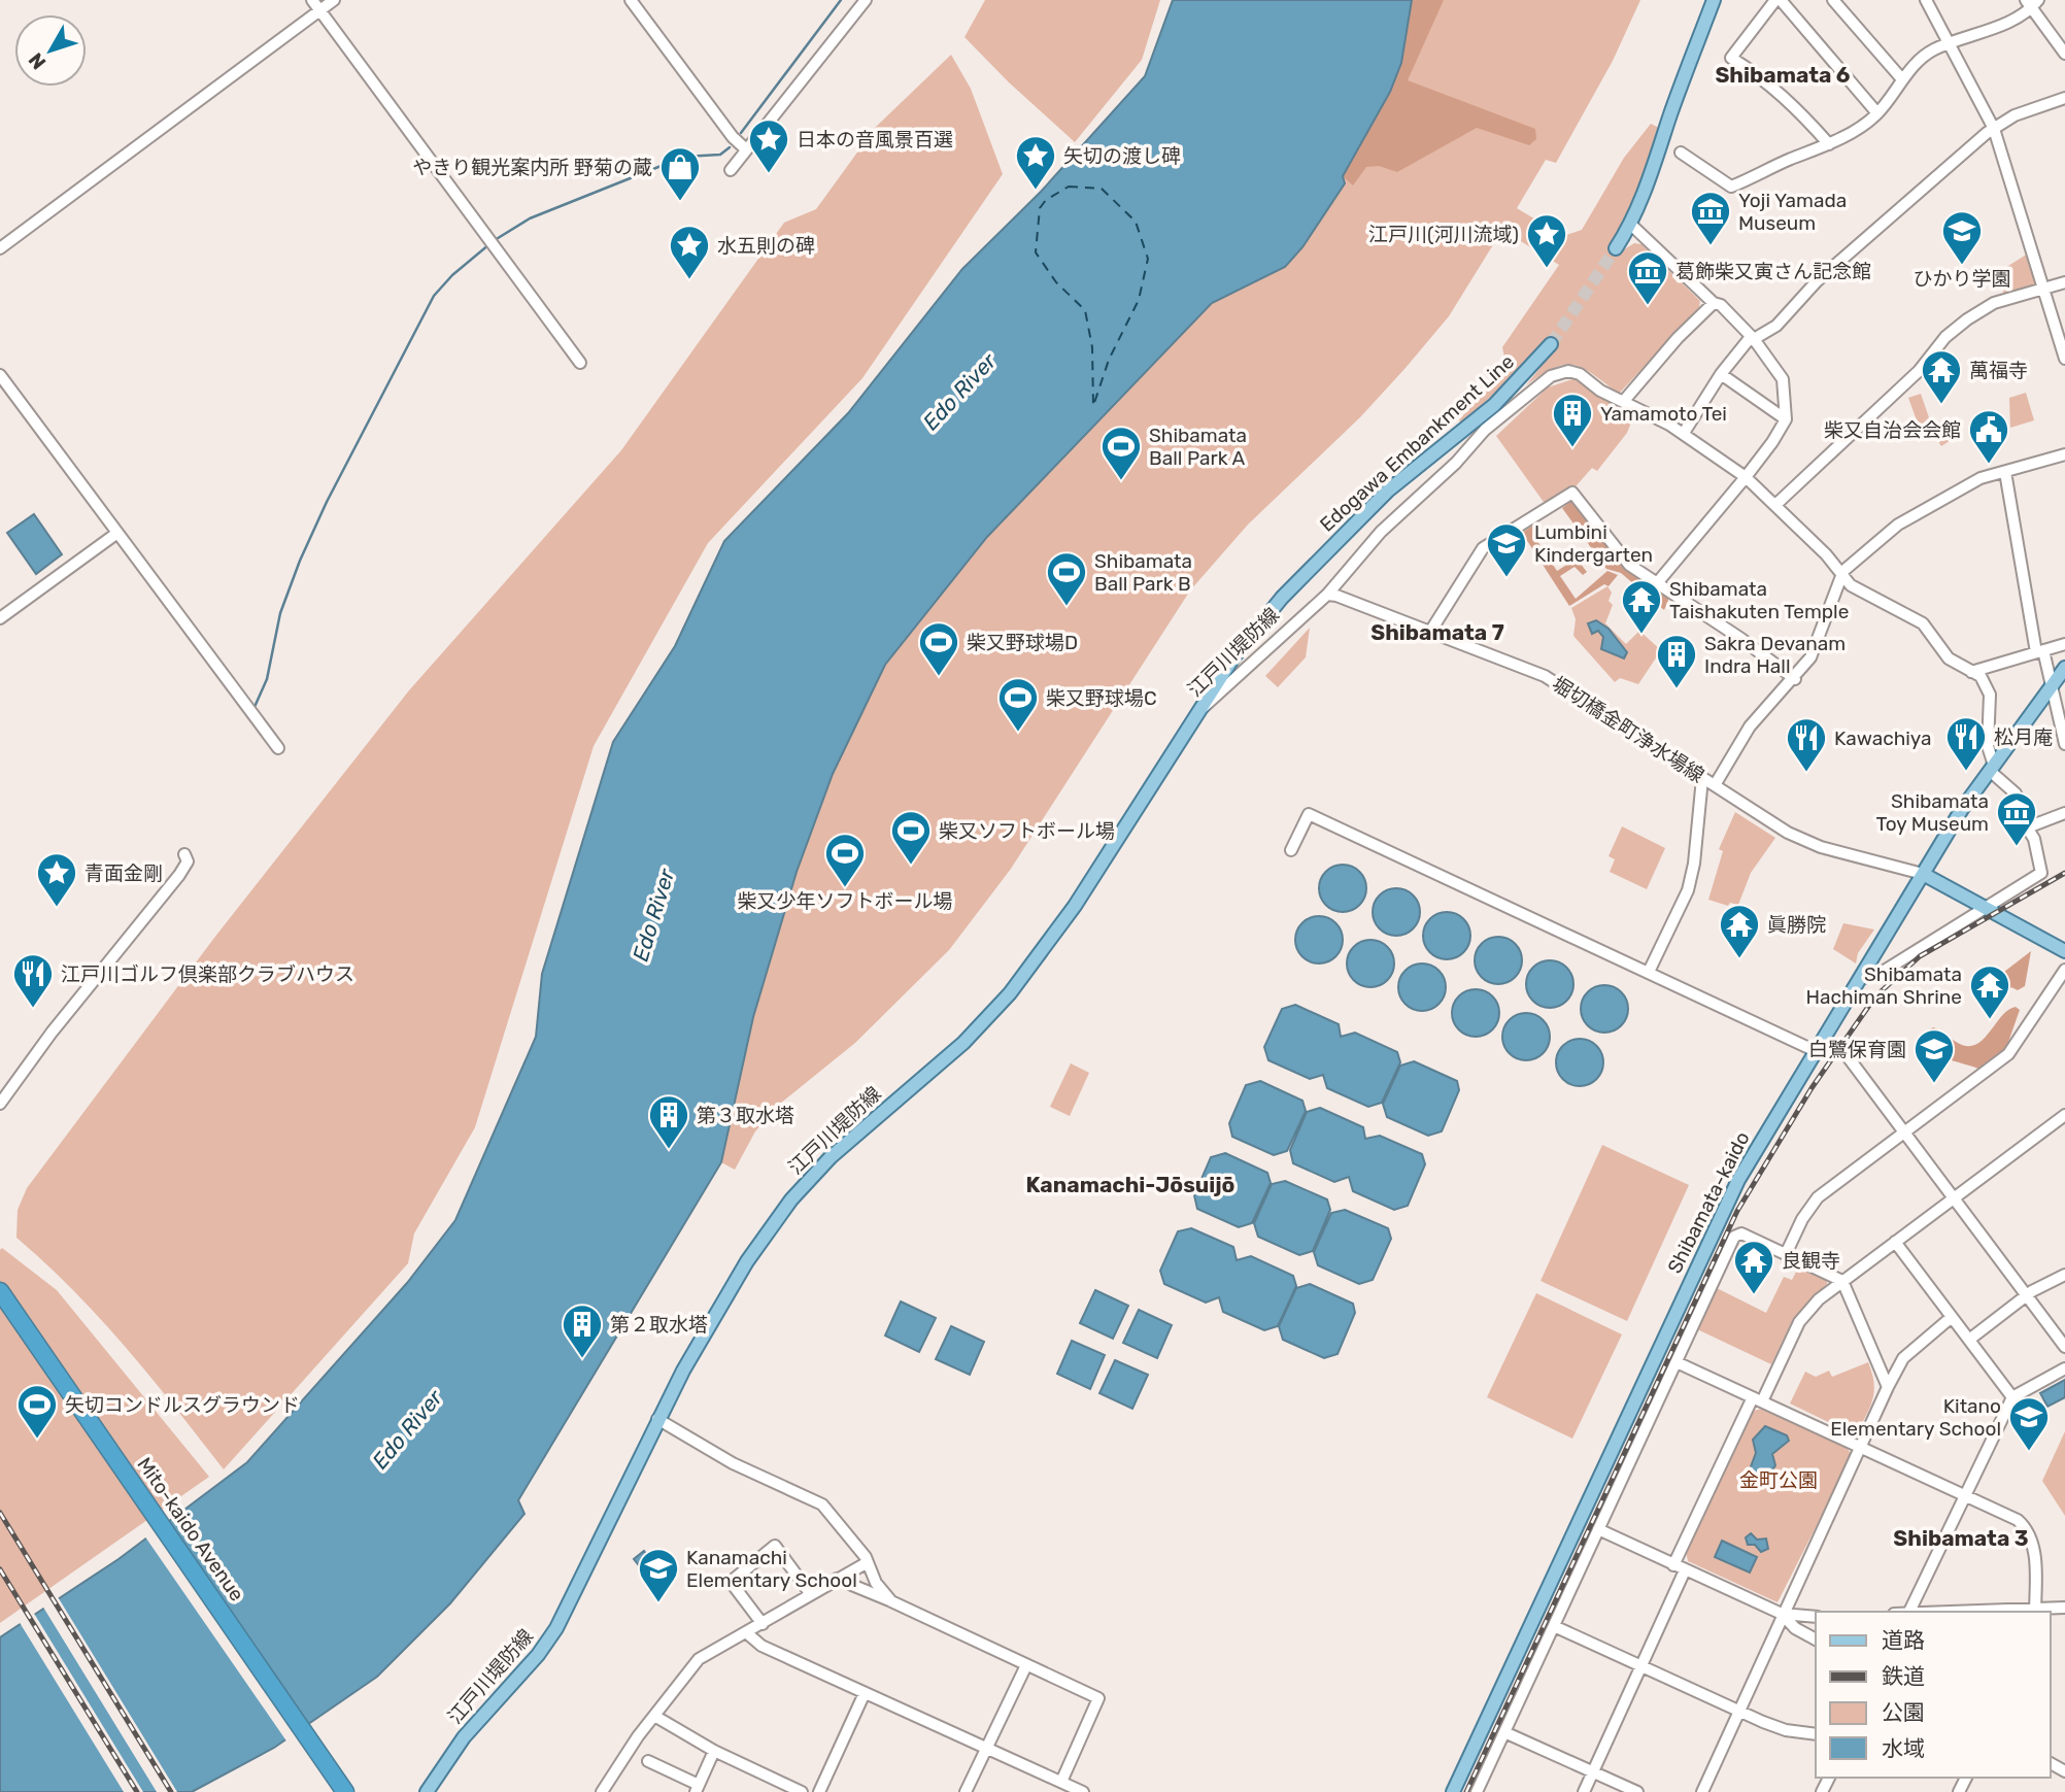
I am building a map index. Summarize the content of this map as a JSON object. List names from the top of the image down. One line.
{"streets":{"highway":["Mito-kaido Avenue"],"main road":["Edogawa Embankment Line","江戸川堤防線","Shibamata-kaido"],"street":["堀切橋金町浄水場線"]},"crossings":[["Edogawa Embankment Line","江戸川堤防線"],["江戸川堤防線","堀切橋金町浄水場線"],["江戸川堤防線","Shibamata-kaido"],["堀切橋金町浄水場線","Shibamata-kaido"]],"districts":["Shibamata 6","Shibamata 7","Kanamachi-Jōsuijō","Shibamata 3"],"water":["Edo River"],"parks":["金町公園"],"places":{"place":["日本の音風景百選","矢切の渡し碑","江戸川(河川流域)","水五則の碑","青面金剛"],"shop":["やきり観光案内所 野菊の蔵"],"museum":["Yoji Yamada Museum","葛飾柴又寅さん記念館","Shibamata Toy Museum"],"school or university":["ひかり学園","Lumbini Kindergarten","白鷺保育園","Kitano Elementary School","Kanamachi Elementary School"],"temple":["萬福寺","Shibamata Taishakuten Temple","眞勝院","Shibamata Hachiman Shrine","良観寺"],"building":["Yamamoto Tei","Sakra Devanam Indra Hall","第３取水塔","第２取水塔"],"public building":["柴又自治会会館"],"sports":["Shibamata Ball Park A","Shibamata Ball Park B","柴又野球場D","柴又野球場C","柴又ソフトボール場","柴又少年ソフトボール場","矢切コンドルスグラウンド"],"restaurant":["松月庵","Kawachiya","江戸川ゴルフ倶楽部クラブハウス"]},"legend":["道路","鉄道","公園","水域"],"north":"bottom left"}
